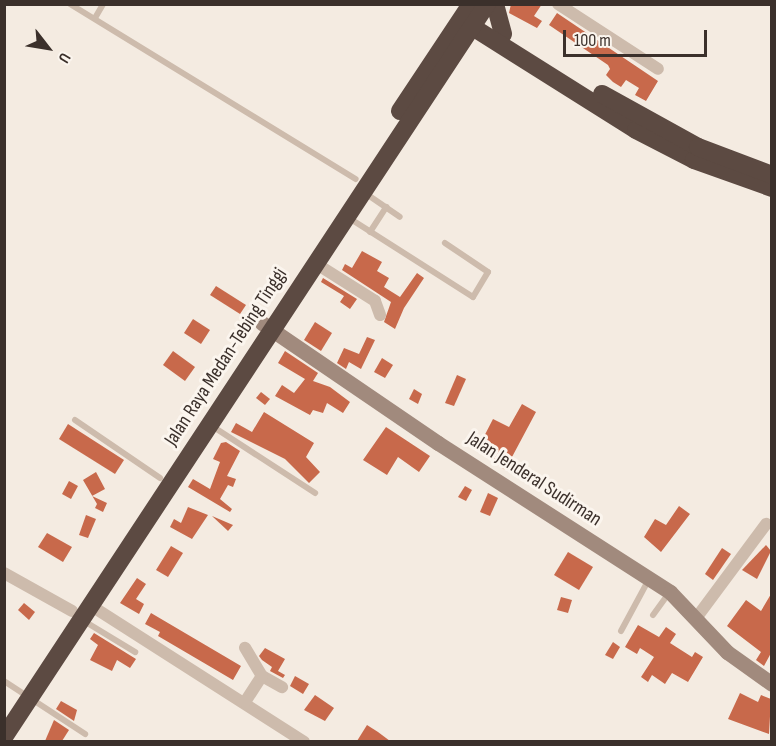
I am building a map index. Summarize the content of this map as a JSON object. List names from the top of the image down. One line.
{"streets":{"highway":["Jalan Raya Medan-Tebing Tinggi"],"main road":["Jalan Jenderal Sudirman"]},"crossings":[["Jalan Raya Medan-Tebing Tinggi","Jalan Jenderal Sudirman"]],"scale_bar":"100 m","north":"bottom right"}
